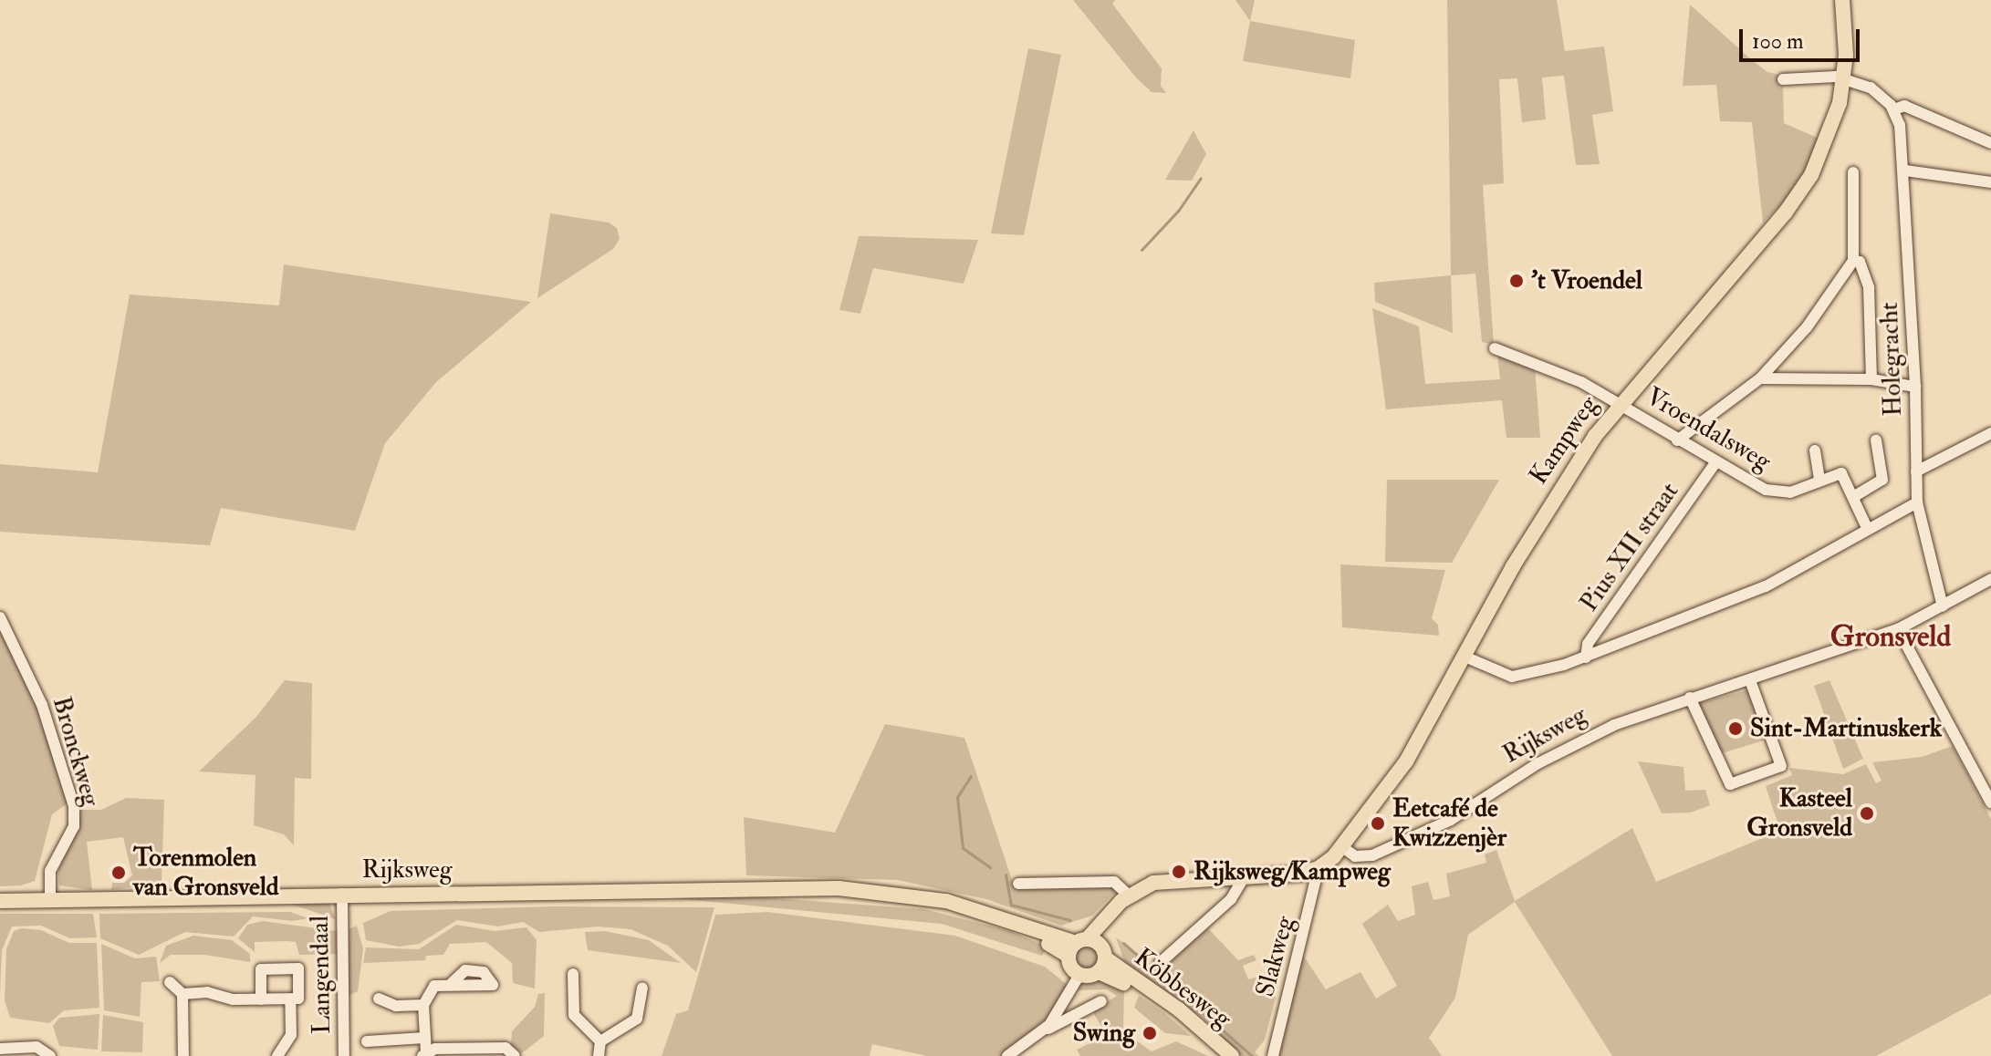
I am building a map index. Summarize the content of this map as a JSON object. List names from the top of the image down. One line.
{"streets":{"main road":["Kampweg","Rijksweg","Köbbesweg"],"street":["Holegracht","Vroendalsweg","Pius XII straat","Bronckweg","Slakweg","Langendaal"]},"crossings":[["Holegracht","Rijksweg"],["Vroendalsweg","Kampweg"],["Vroendalsweg","Pius XII straat"],["Kampweg","Rijksweg"],["Rijksweg","Bronckweg"],["Rijksweg","Langendaal"],["Rijksweg","Köbbesweg"]],"districts":["Gronsveld"],"places":["'t Vroendel","Sint-Martinuskerk","Kasteel Gronsveld","Eetcafé de Kwizzenjèr","Rijksweg/Kampweg","Torenmolen van Gronsveld","Swing"],"scale_bar":"100 m"}
